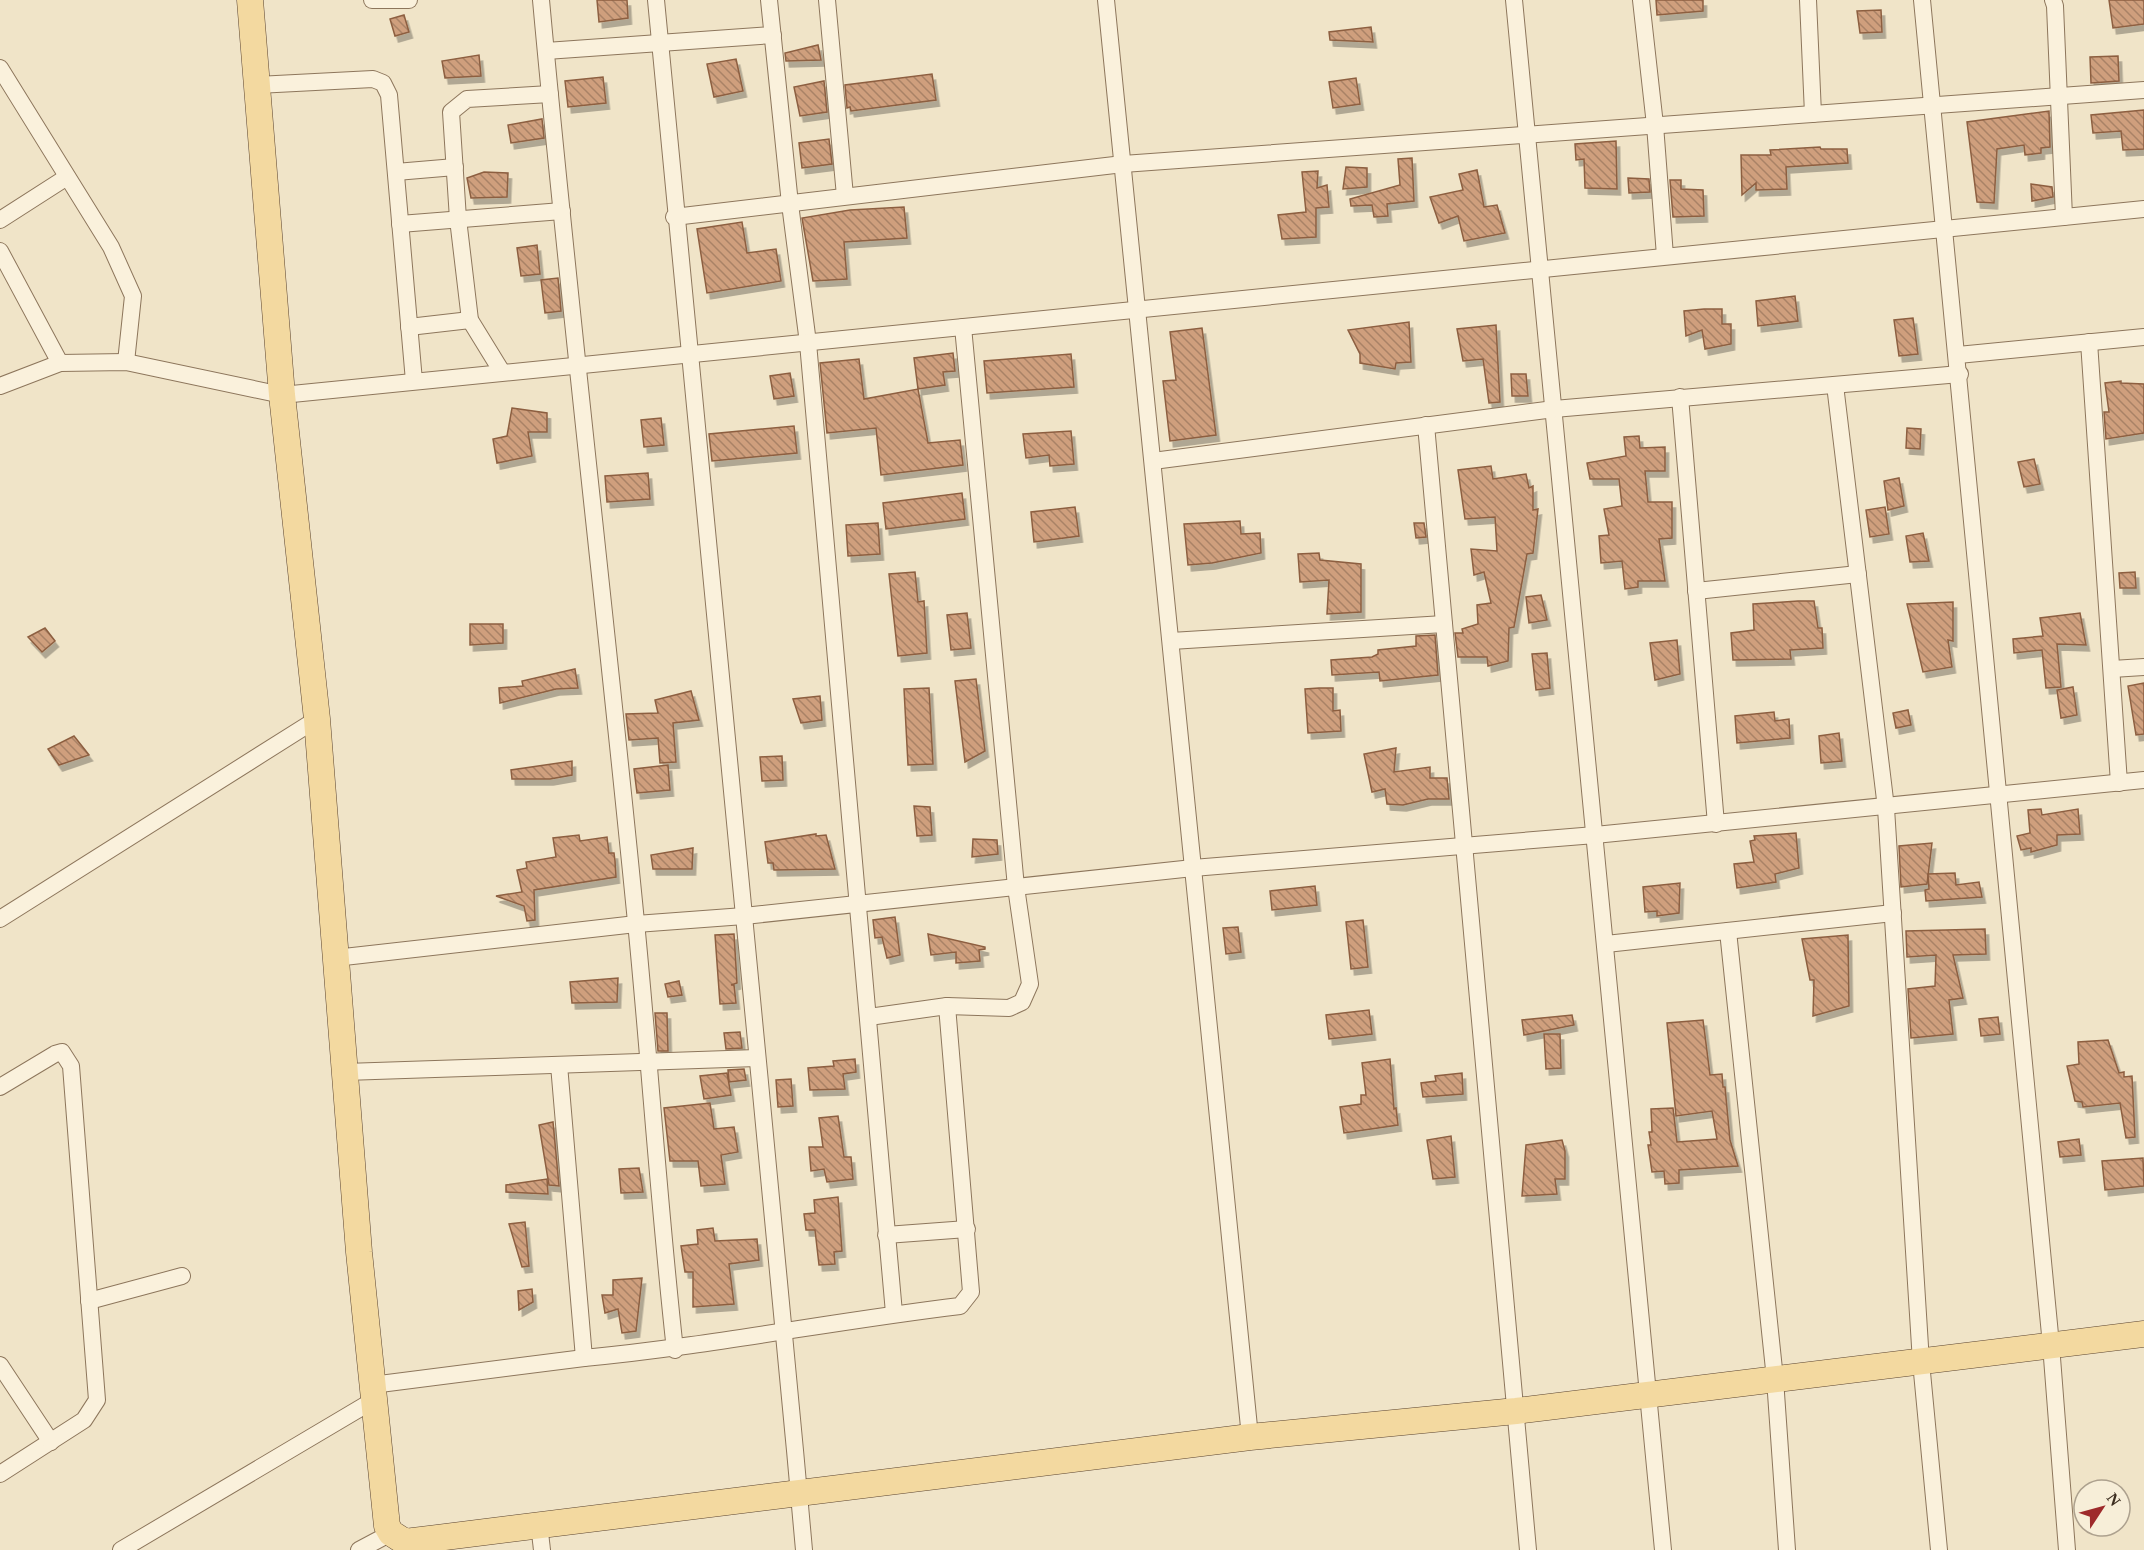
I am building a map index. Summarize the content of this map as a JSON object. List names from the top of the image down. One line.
{"north":"top right"}
